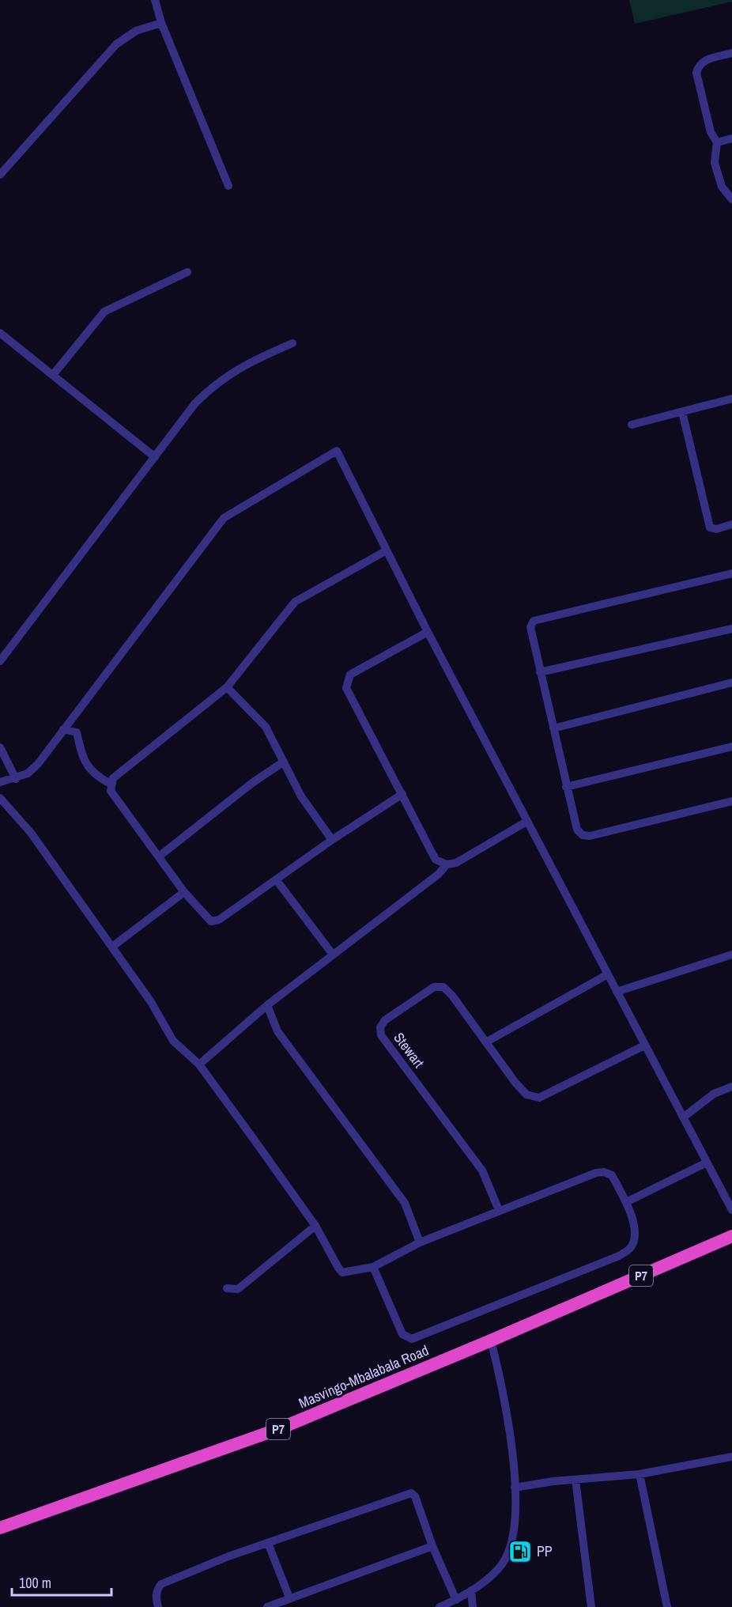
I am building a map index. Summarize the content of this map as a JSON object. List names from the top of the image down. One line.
{"streets":{"highway":["P7","Masvingo-Mbalabala Road"],"street":["Stewart"]},"places":{"fuel station":["PP"]},"scale_bar":"100 m"}
